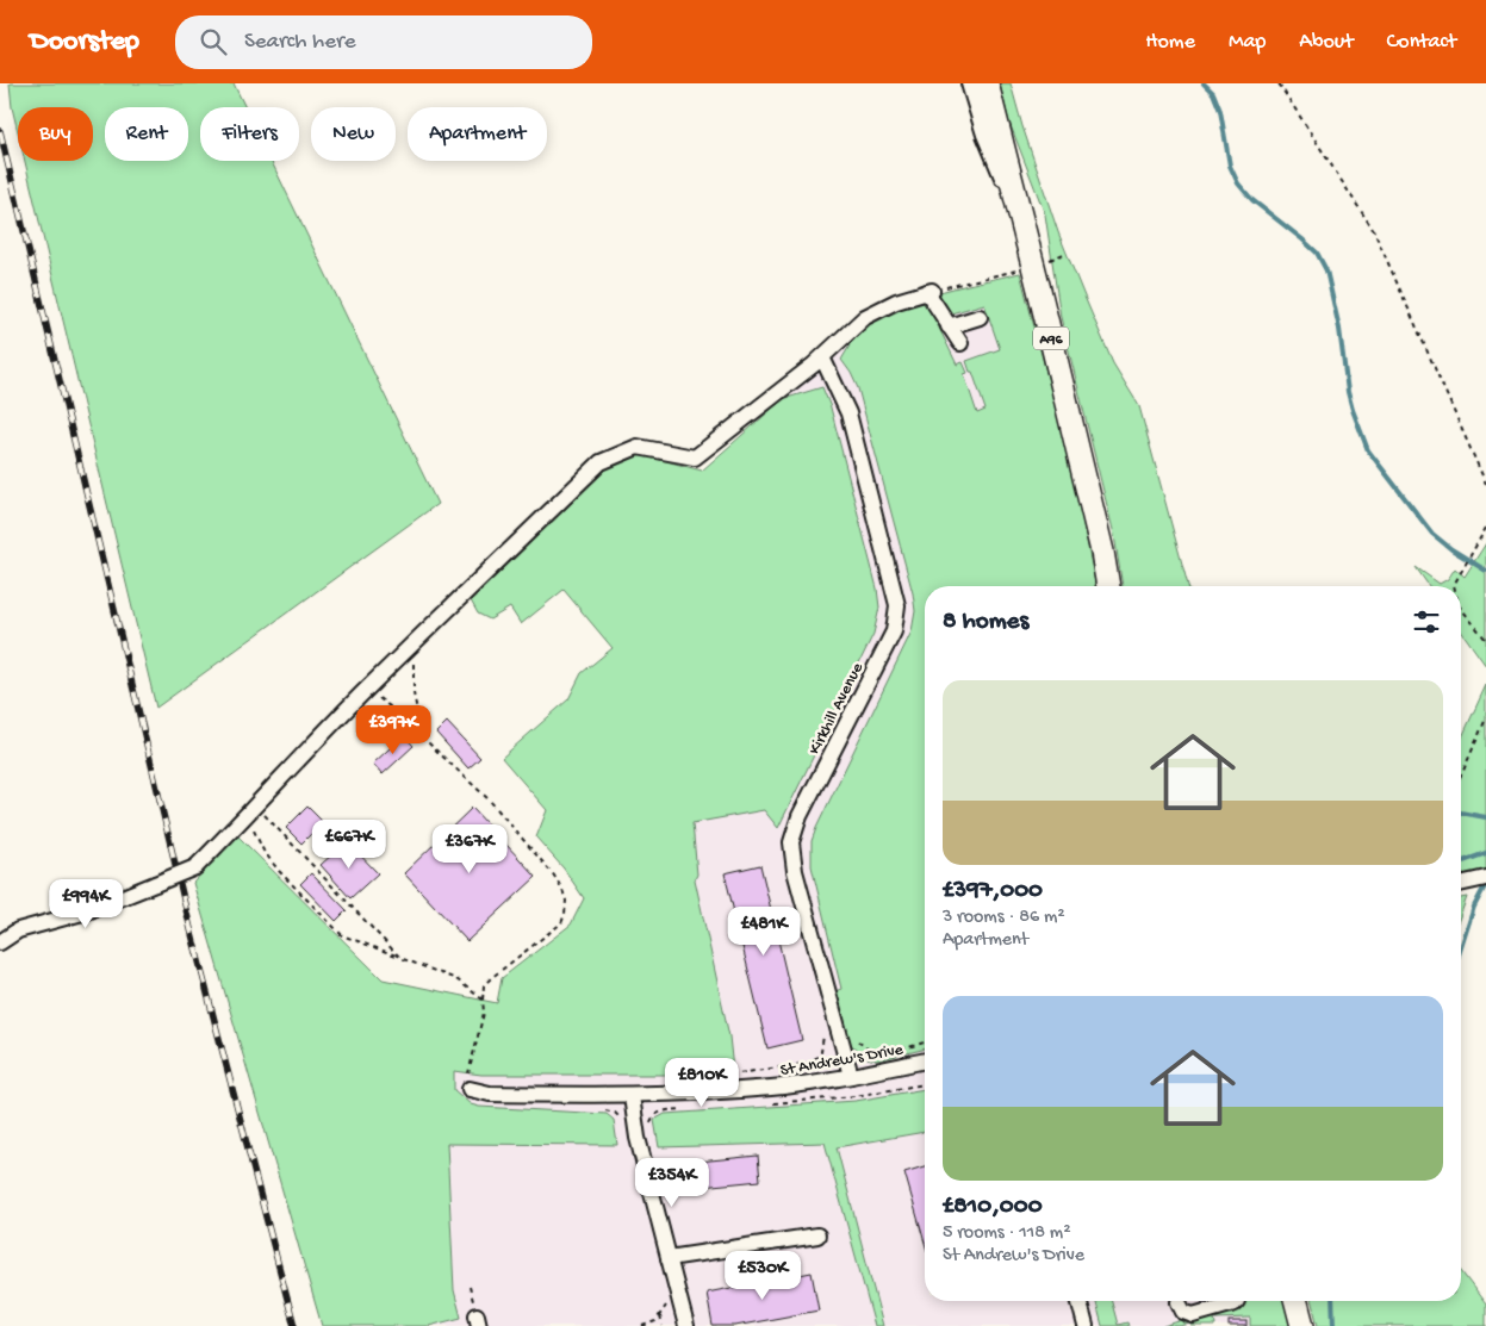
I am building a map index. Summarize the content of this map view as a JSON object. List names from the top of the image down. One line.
{"streets":{"highway":["A96"],"street":["Kirkhill Avenue","St Andrew's Drive"]},"crossings":[["Kirkhill Avenue","St Andrew's Drive"]],"page":{"header":"Doorstep","search":"Search here","nav":["Home","Map","About","Contact"],"chip":["Buy","Rent","Filters","New","Apartment"],"heading":"8 homes","list":[{"name":"£397,000","note":"3 rooms · 86 m² · Apartment"},{"name":"£810,000","note":"5 rooms · 118 m² · St Andrew's Drive"}],"price":["£397K","£667K","£367K","£994K","£481K","£810K","£354K","£530K"]}}
